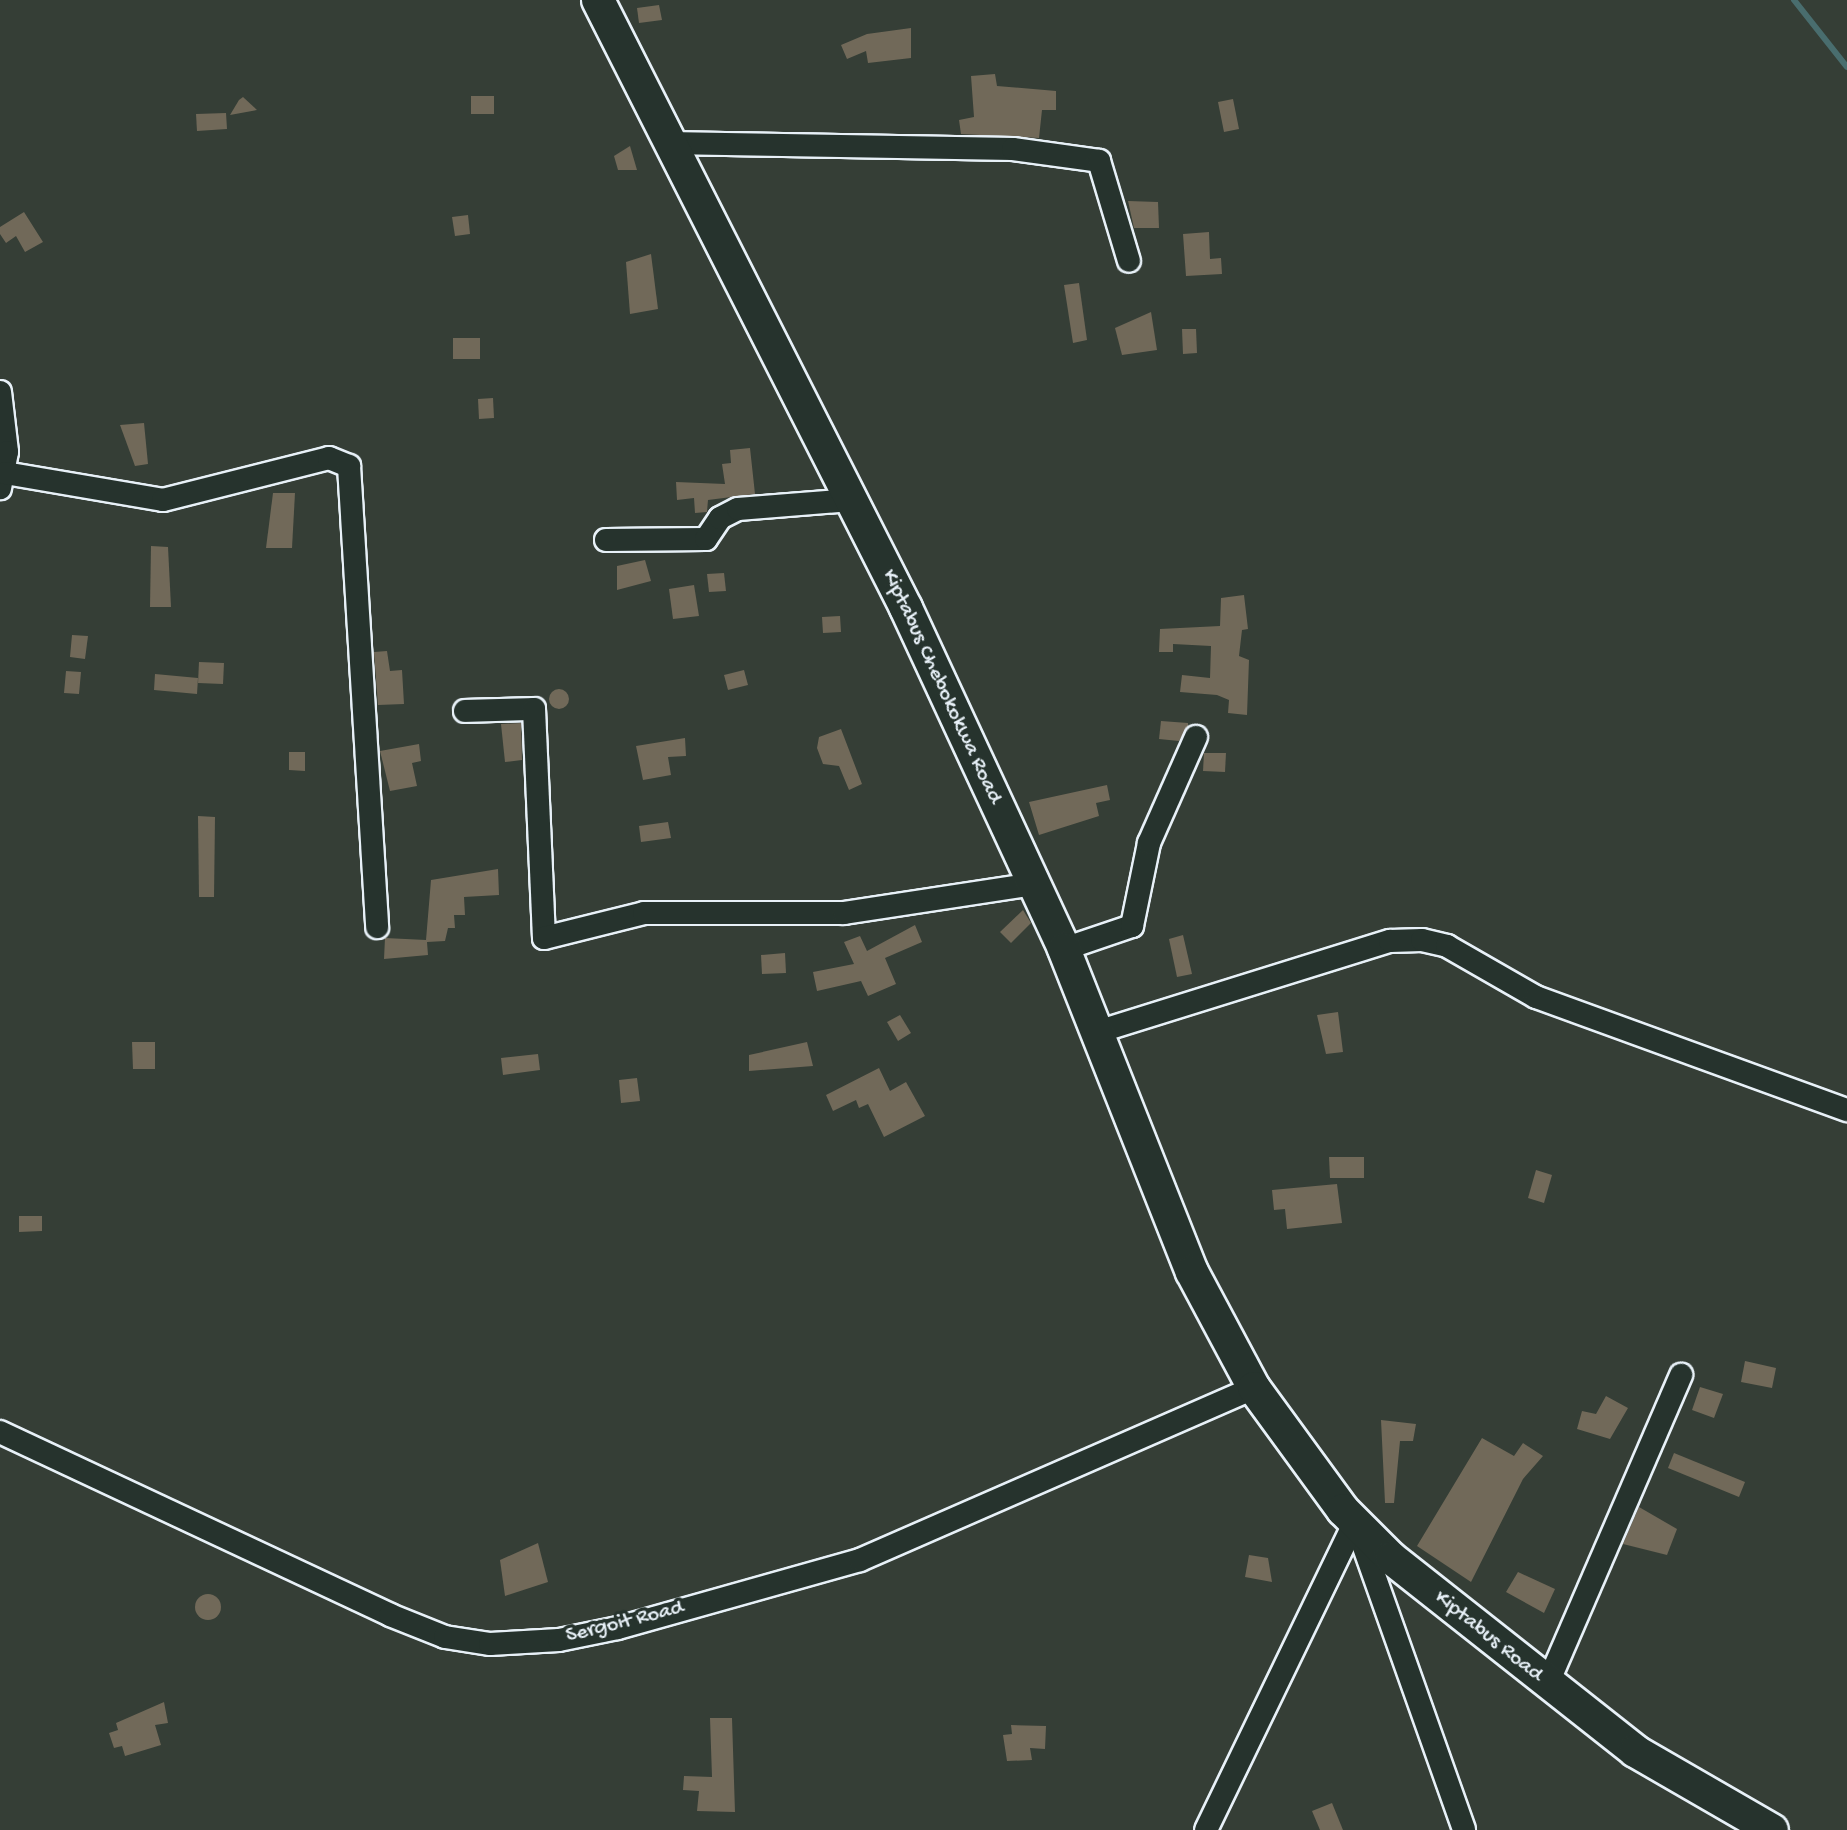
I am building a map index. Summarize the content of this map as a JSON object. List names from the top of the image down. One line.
{"streets":{"street":["Kiptabus Chebokokwa Road","Sergoit Road","Kiptabus Road"]},"crossings":[["Kiptabus Chebokokwa Road","Sergoit Road"],["Kiptabus Chebokokwa Road","Kiptabus Road"],["Sergoit Road","Kiptabus Road"]]}
